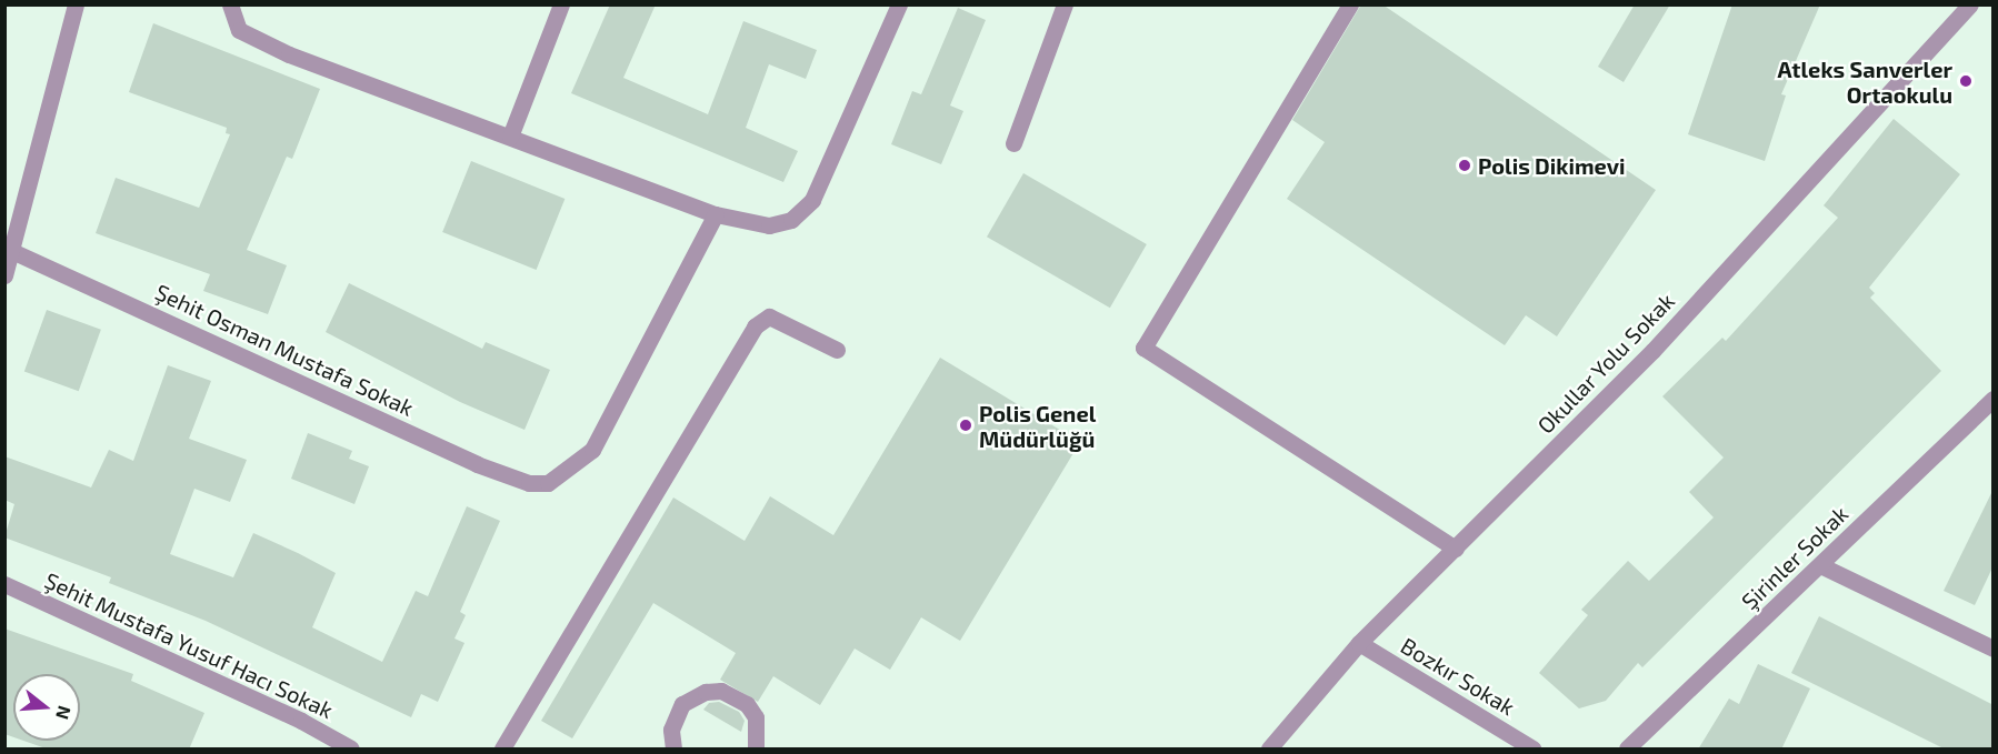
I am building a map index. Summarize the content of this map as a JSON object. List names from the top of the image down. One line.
{"streets":{"street":["Şehit Osman Mustafa Sokak","Okullar Yolu Sokak","Şirinler Sokak","Şehit Mustafa Yusuf Hacı Sokak","Bozkır Sokak"]},"crossings":[["Okullar Yolu Sokak","Bozkır Sokak"]],"places":["Atleks Sanverler Ortaokulu","Polis Dikimevi","Polis Genel Müdürlüğü"],"north":"right"}
